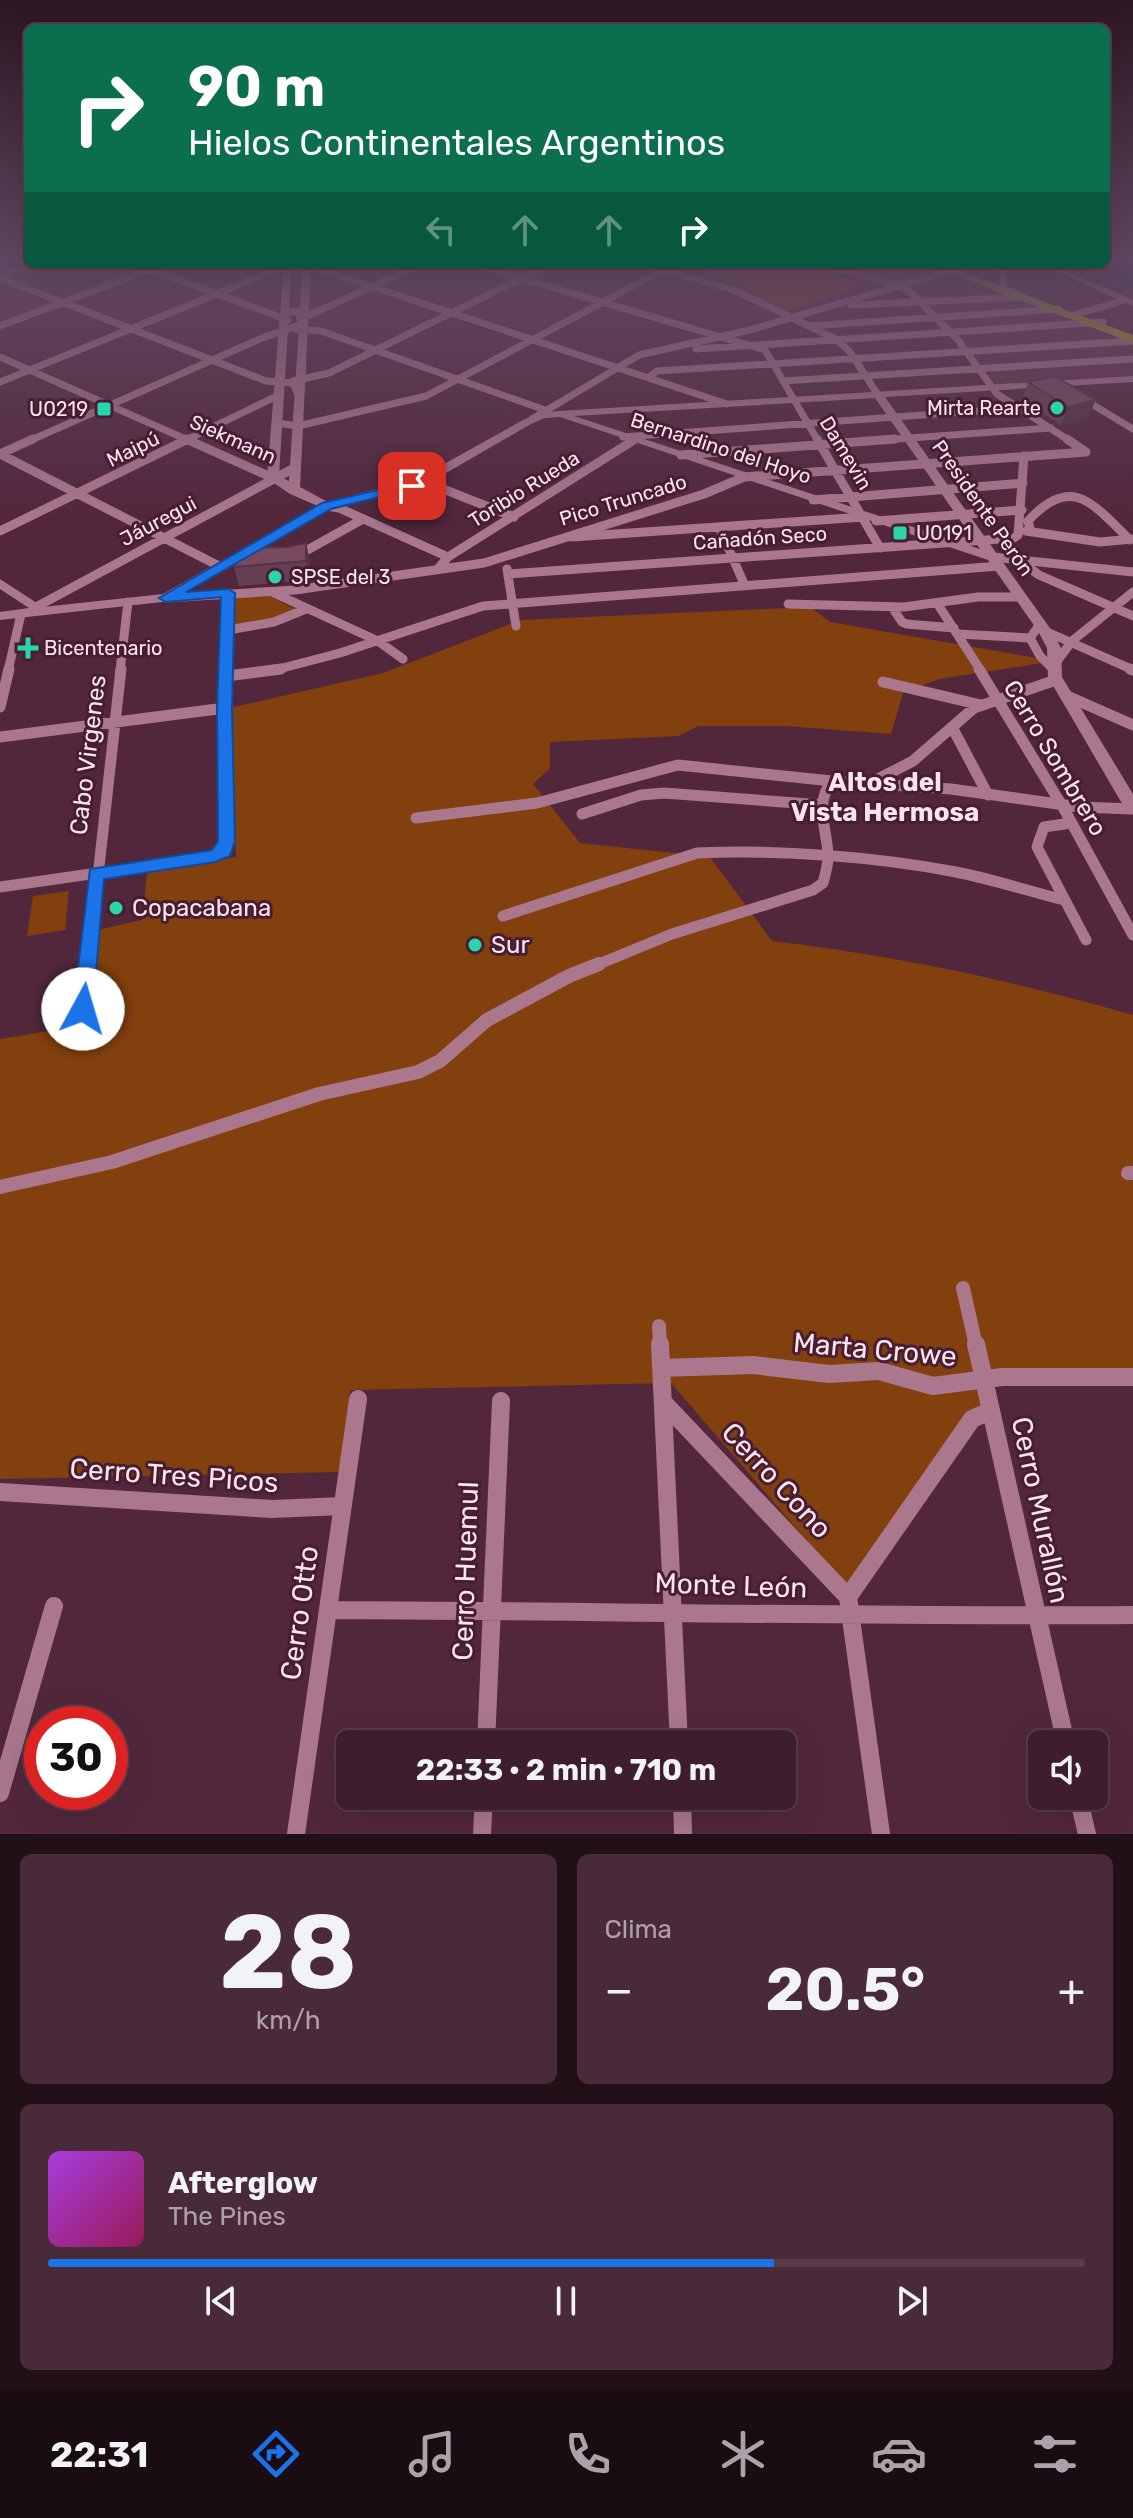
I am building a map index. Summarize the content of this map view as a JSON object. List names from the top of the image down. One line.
{"streets":{"street":["Siekmann","Bernardino del Hoyo","Maipú","Damevin","Toribio Rueda","Pico Truncado","Presidente Perón","Jáuregui","Cañadón Seco","Cabo Virgenes","Cerro Sombrero","Marta Crowe","Cerro Tres Picos","Cerro Cono","Cerro Murallón","Cerro Huemul","Monte León","Cerro Otto"]},"crossings":[["Siekmann","Maipú"],["Siekmann","Toribio Rueda"],["Siekmann","Jáuregui"],["Bernardino del Hoyo","Maipú"],["Bernardino del Hoyo","Damevin"],["Bernardino del Hoyo","Toribio Rueda"],["Bernardino del Hoyo","Pico Truncado"],["Bernardino del Hoyo","Presidente Perón"],["Bernardino del Hoyo","Cañadón Seco"],["Damevin","Toribio Rueda"],["Damevin","Pico Truncado"],["Damevin","Cañadón Seco"],["Toribio Rueda","Pico Truncado"],["Toribio Rueda","Presidente Perón"],["Pico Truncado","Presidente Perón"],["Presidente Perón","Cañadón Seco"],["Marta Crowe","Cerro Murallón"],["Cerro Tres Picos","Cerro Otto"],["Cerro Cono","Monte León"],["Cerro Murallón","Monte León"],["Cerro Huemul","Monte León"],["Monte León","Cerro Otto"]],"districts":["Altos del Vista Hermosa"],"places":{"other":["Mirta Rearte","SPSE del 3","Copacabana","Sur"],"transit":["U0219","U0191"],"health":["Bicentenario"]},"page":{"turn":["90 m","Hielos Continentales Argentinos"],"limit":"30","trip":"22:33 · 2 min · 710 m","tile":[["28","km/h"],"Clima"],"heat":["−","20.5°","+"],"song":["Afterglow","The Pines"],"tabs":"22:31"}}
